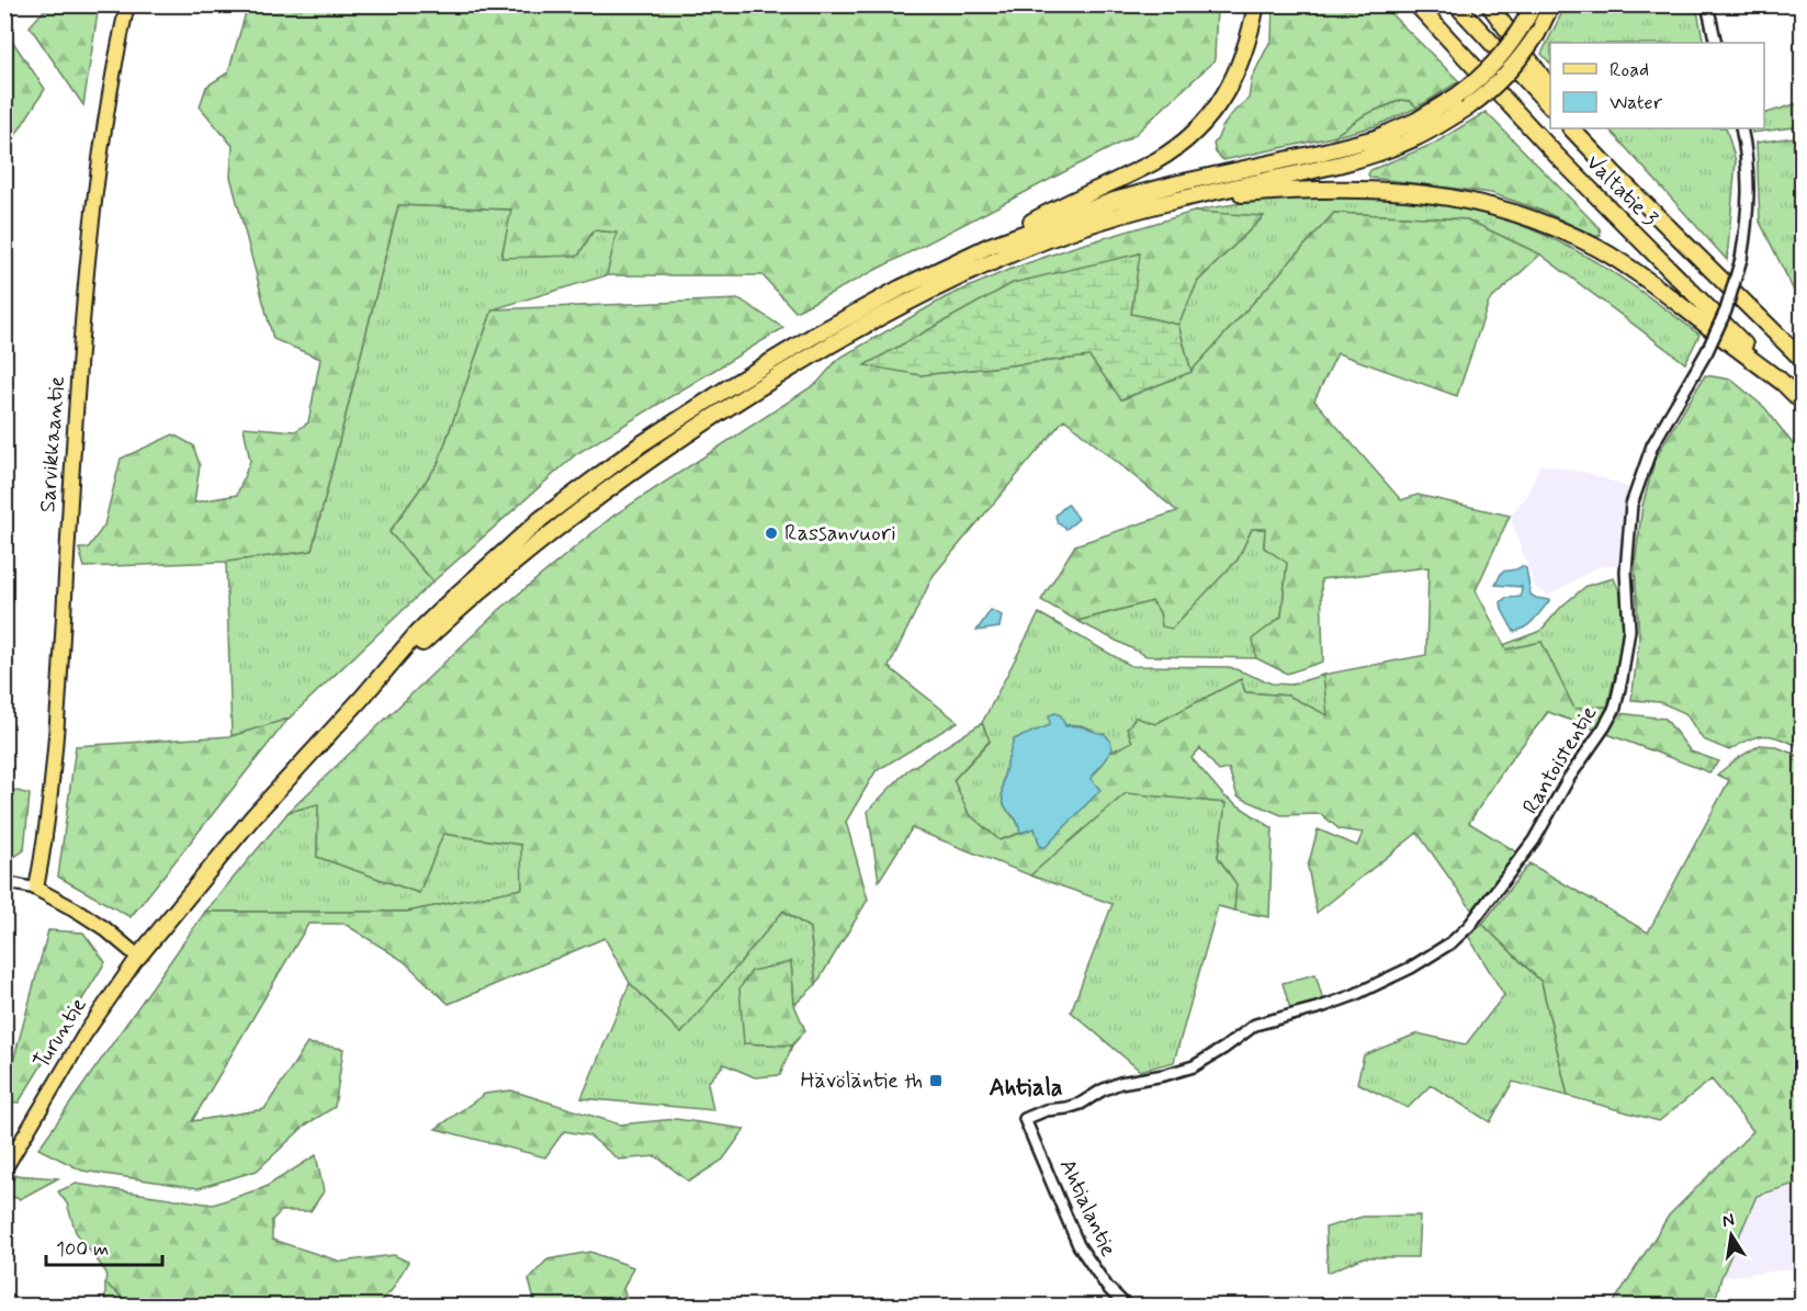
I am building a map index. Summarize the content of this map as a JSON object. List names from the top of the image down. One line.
{"streets":{"highway":["Valtatie 3"],"main road":["Sarvikkaantie","Turuntie"],"street":["Rantoistentie","Ahtialantie"]},"crossings":[["Rantoistentie","Ahtialantie"]],"districts":["Ahtiala"],"places":{"other":["Rassanvuori"],"transit":["Hävöläntie th"]},"legend":["Road","Water"],"scale_bar":"100 m","north":"top"}
